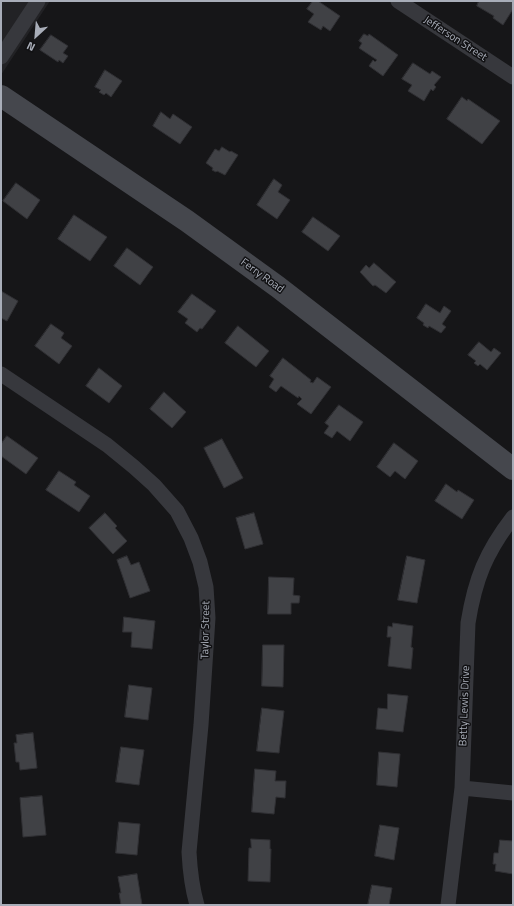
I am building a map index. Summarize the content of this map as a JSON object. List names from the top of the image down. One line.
{"streets":{"main road":["Ferry Road"],"street":["Jefferson Street","Taylor Street","Betty Lewis Drive"]},"north":"bottom left"}
